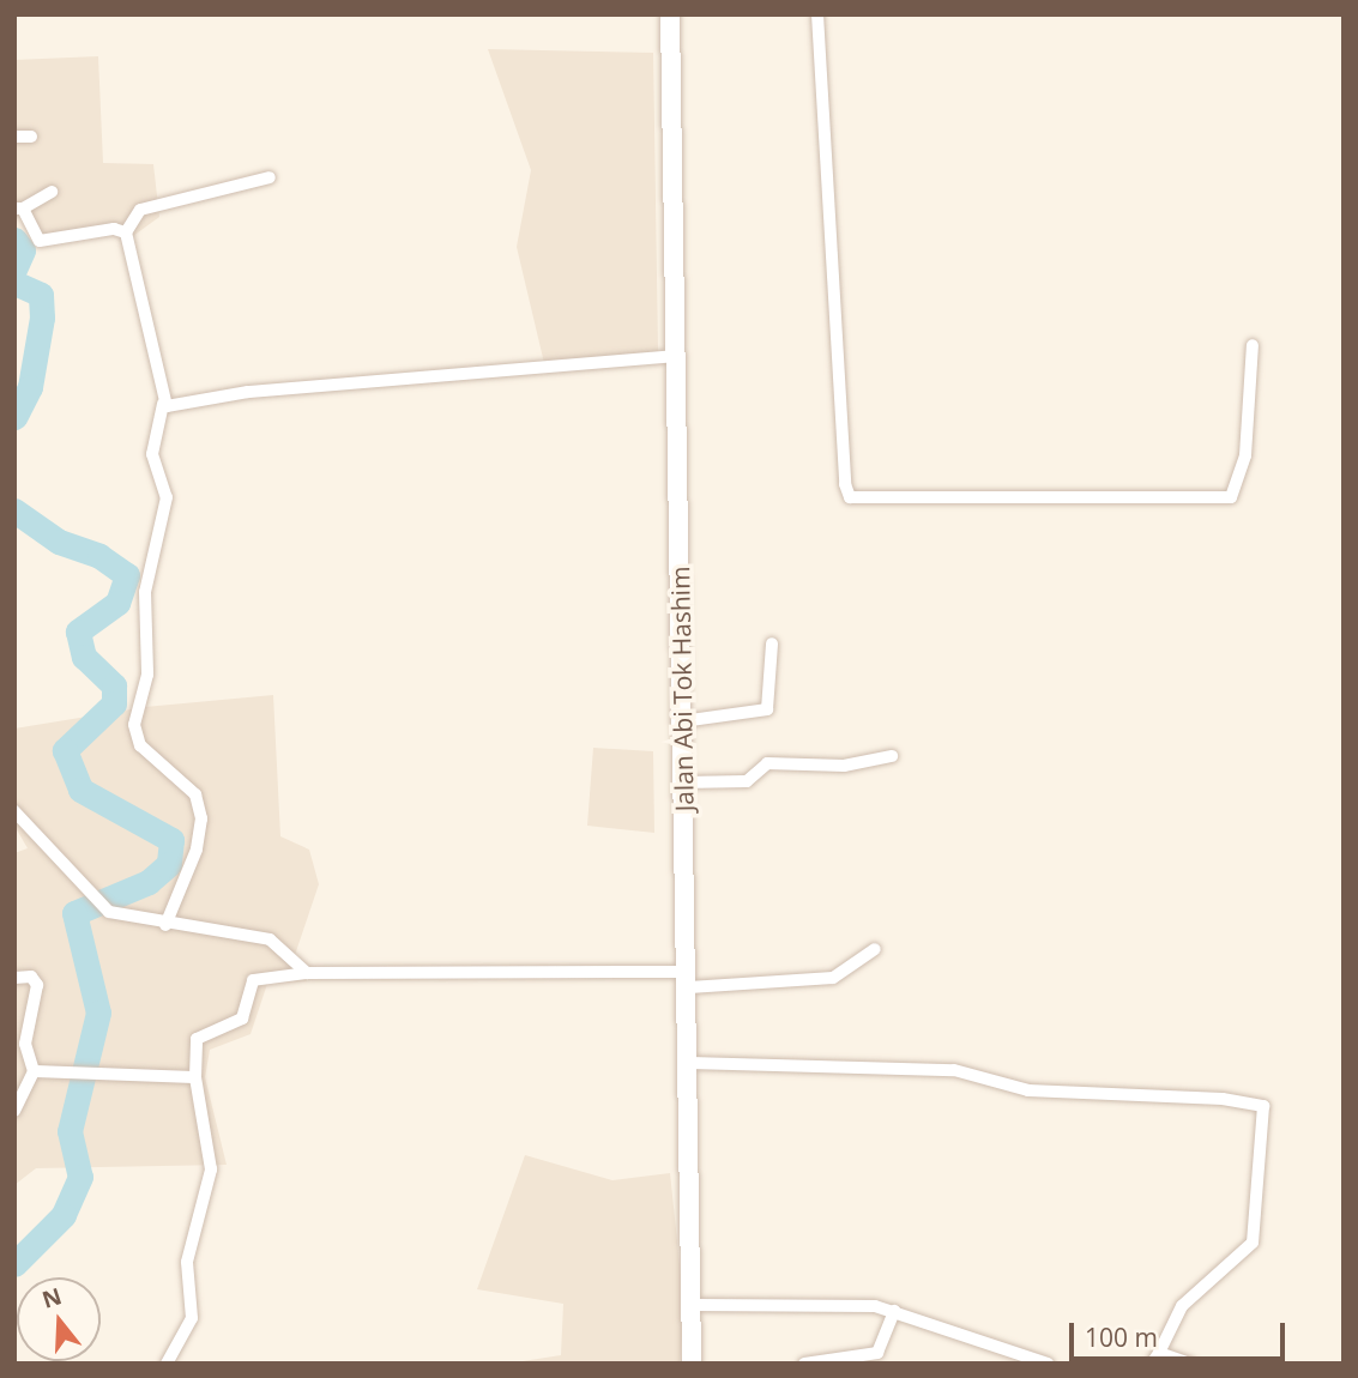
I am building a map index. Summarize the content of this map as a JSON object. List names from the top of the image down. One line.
{"streets":{"main road":["Jalan Abi Tok Hashim"]},"scale_bar":"100 m","north":"top"}
